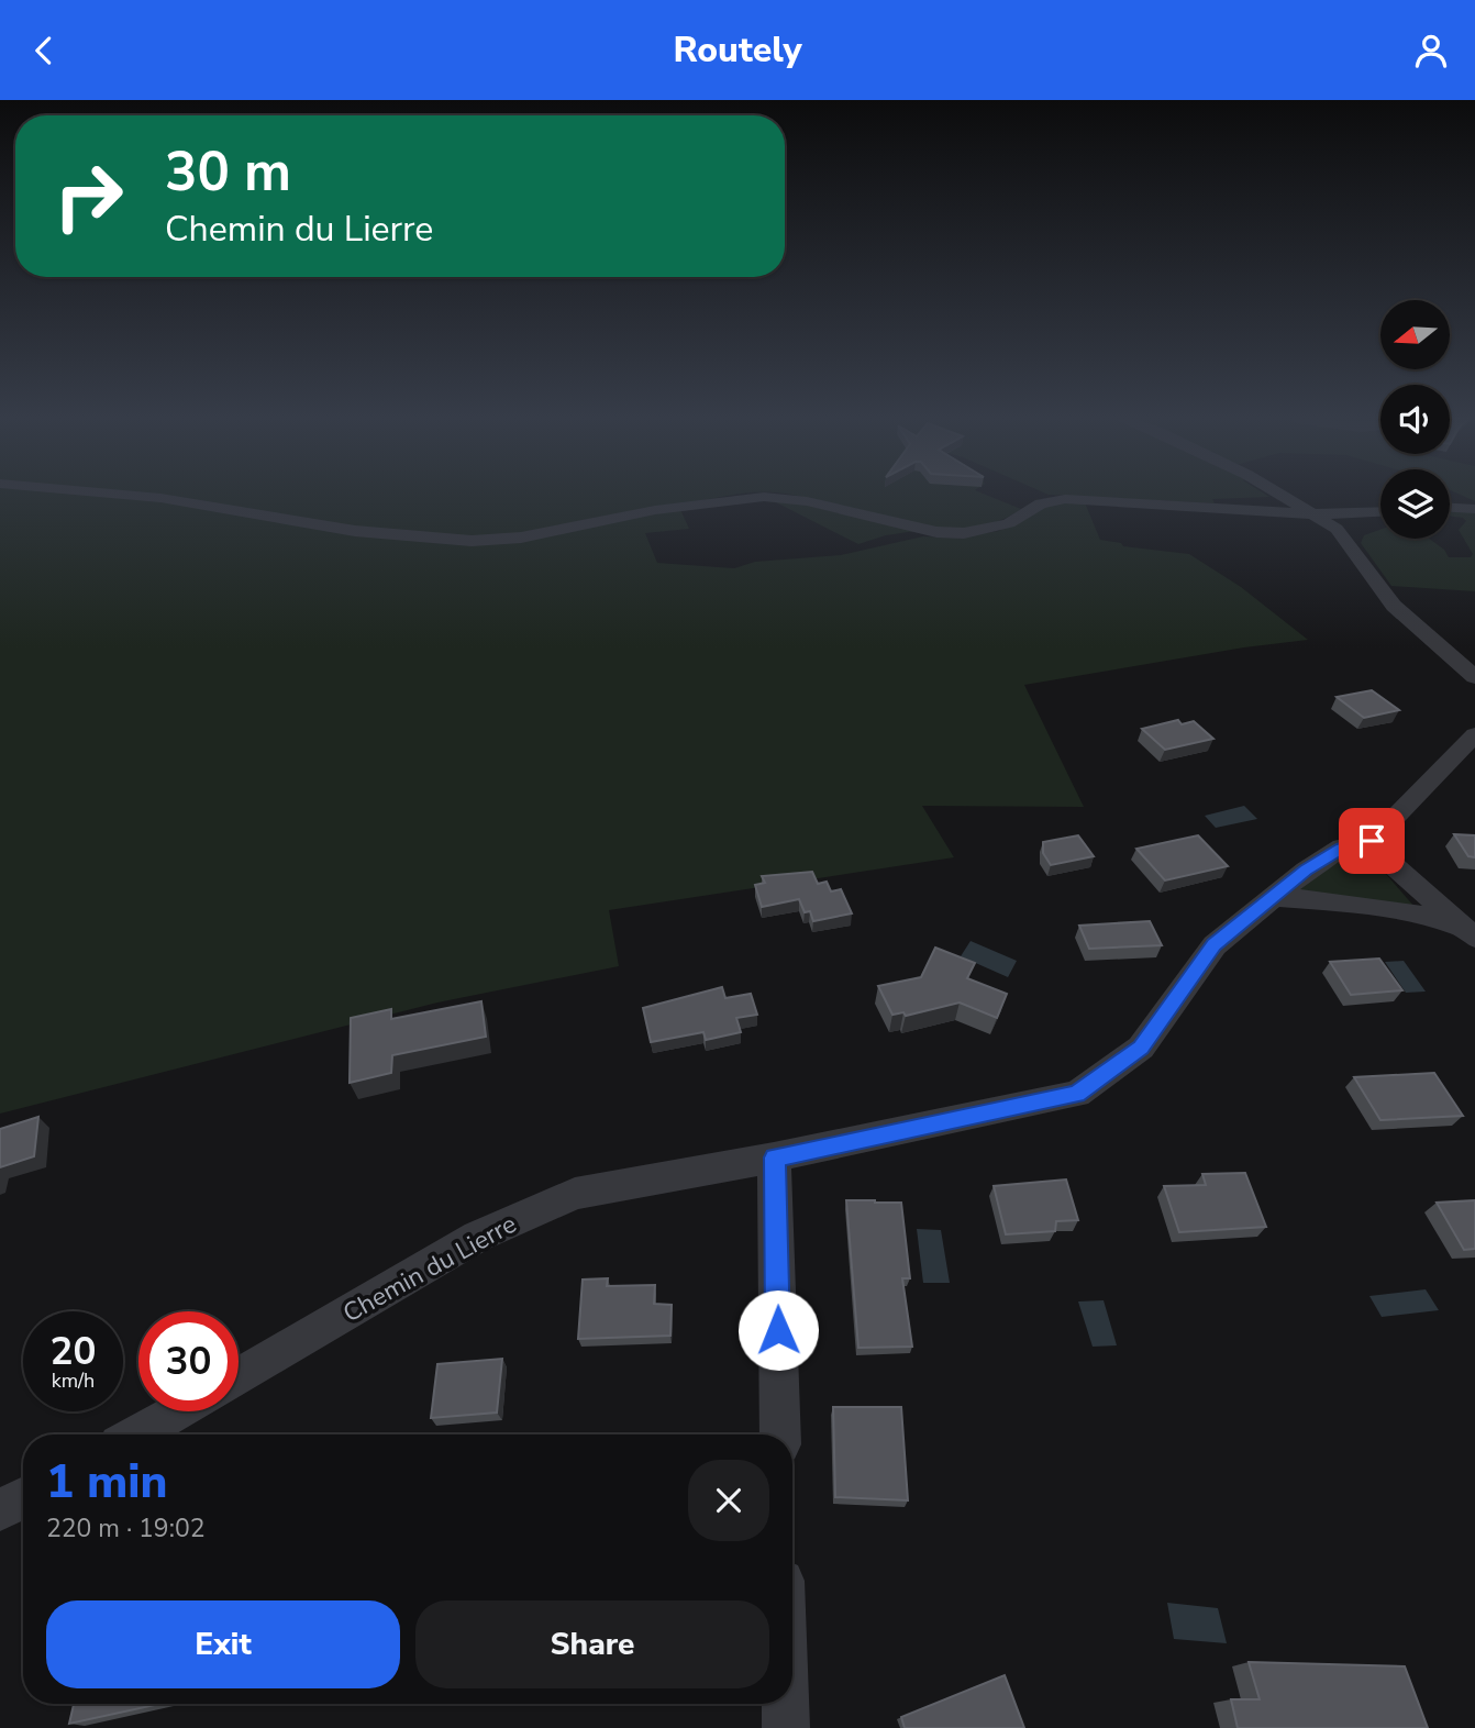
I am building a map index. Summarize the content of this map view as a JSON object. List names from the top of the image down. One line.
{"streets":{"street":["Chemin du Lierre"]},"north":"left","page":{"header":"Routely","turn":["30 m","Chemin du Lierre"],"speed":"20 km/h","limit":"30","heading":["1 min","220 m · 19:02"],"buttons":["Exit","Share"]}}
